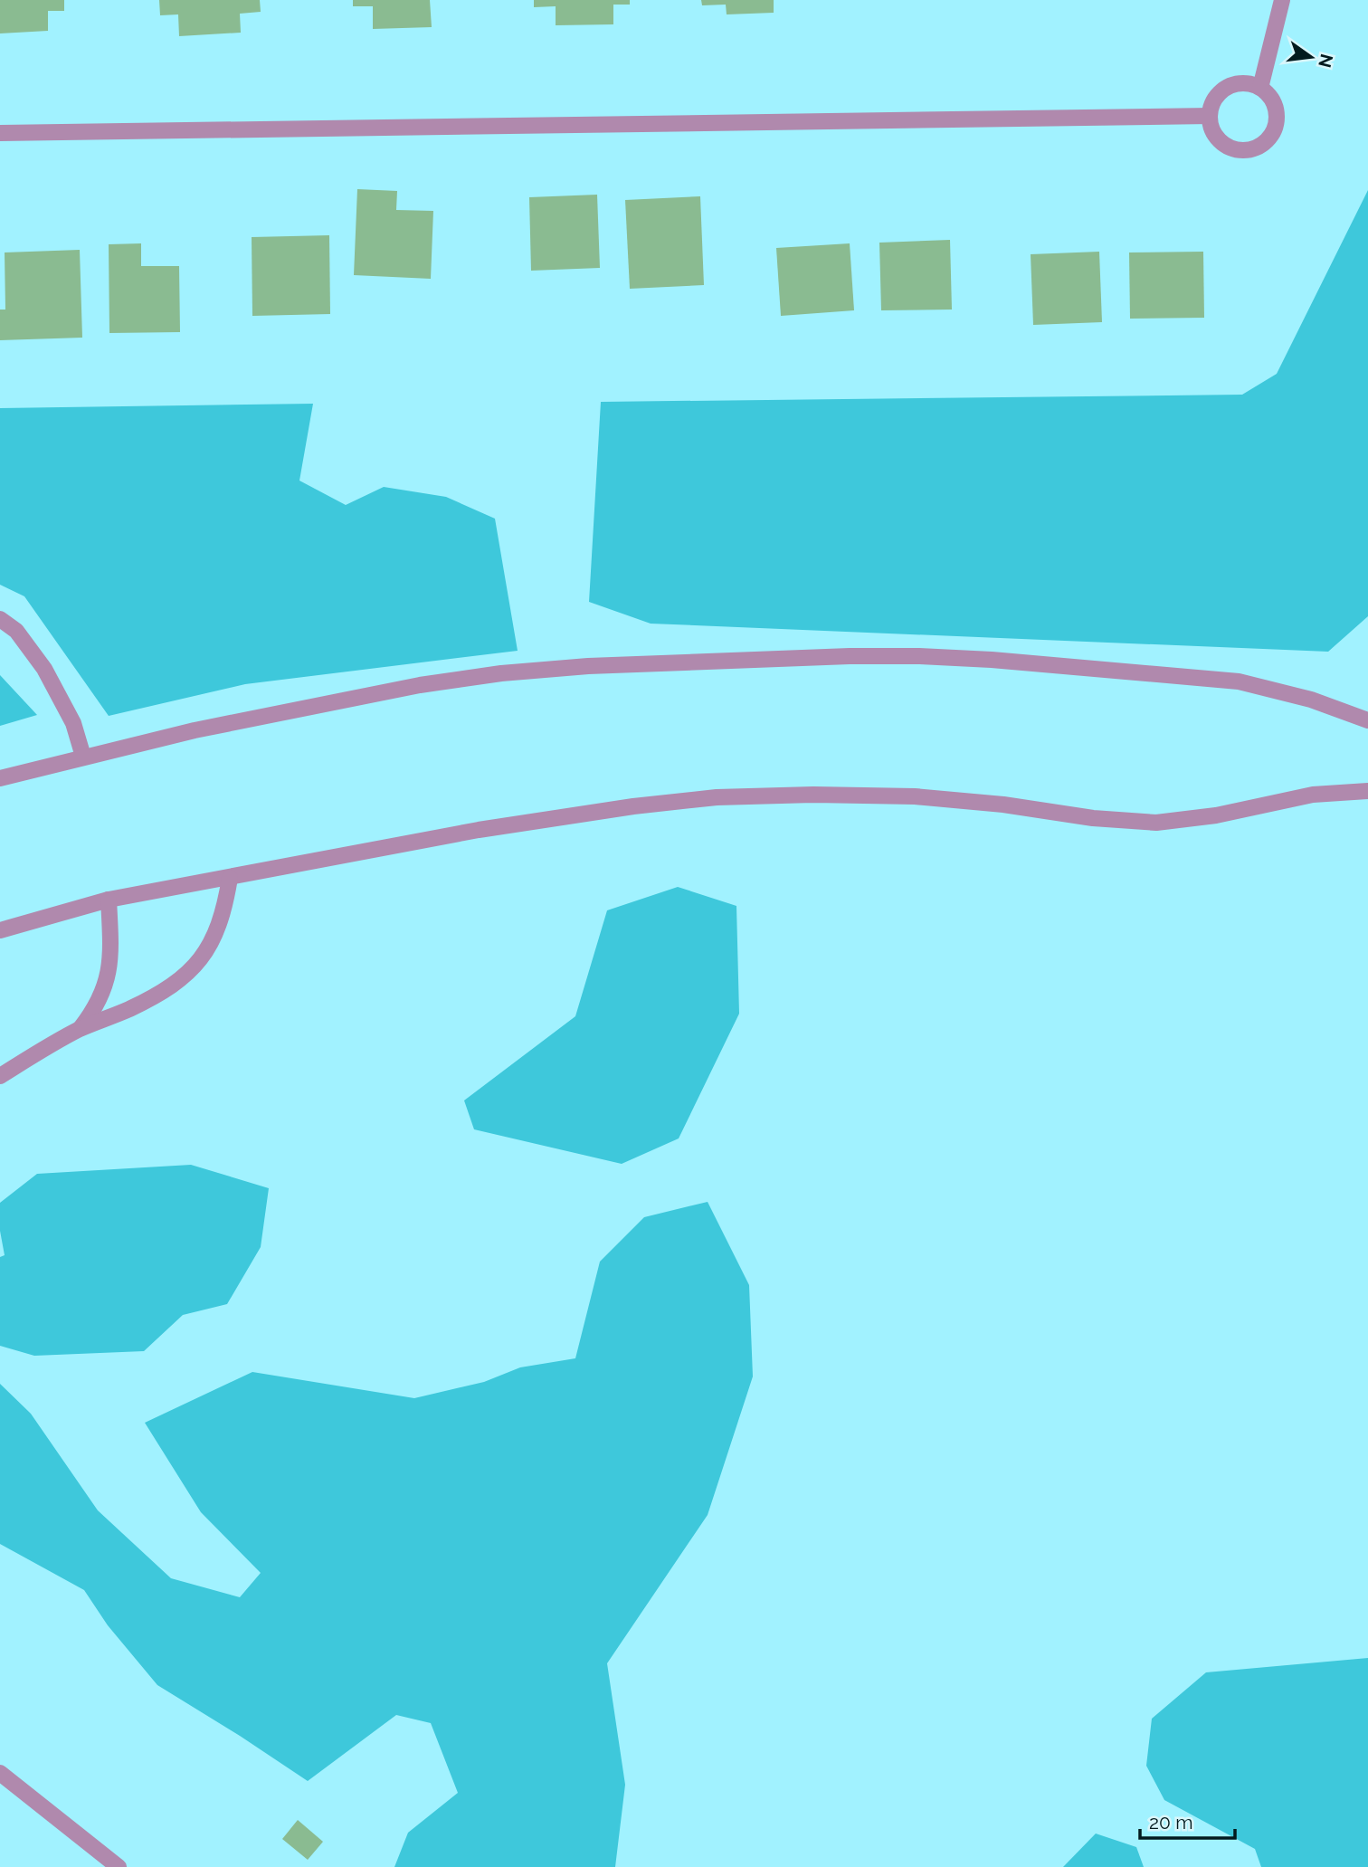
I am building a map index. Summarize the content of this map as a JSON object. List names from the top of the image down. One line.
{"scale_bar":"20 m","north":"right"}
